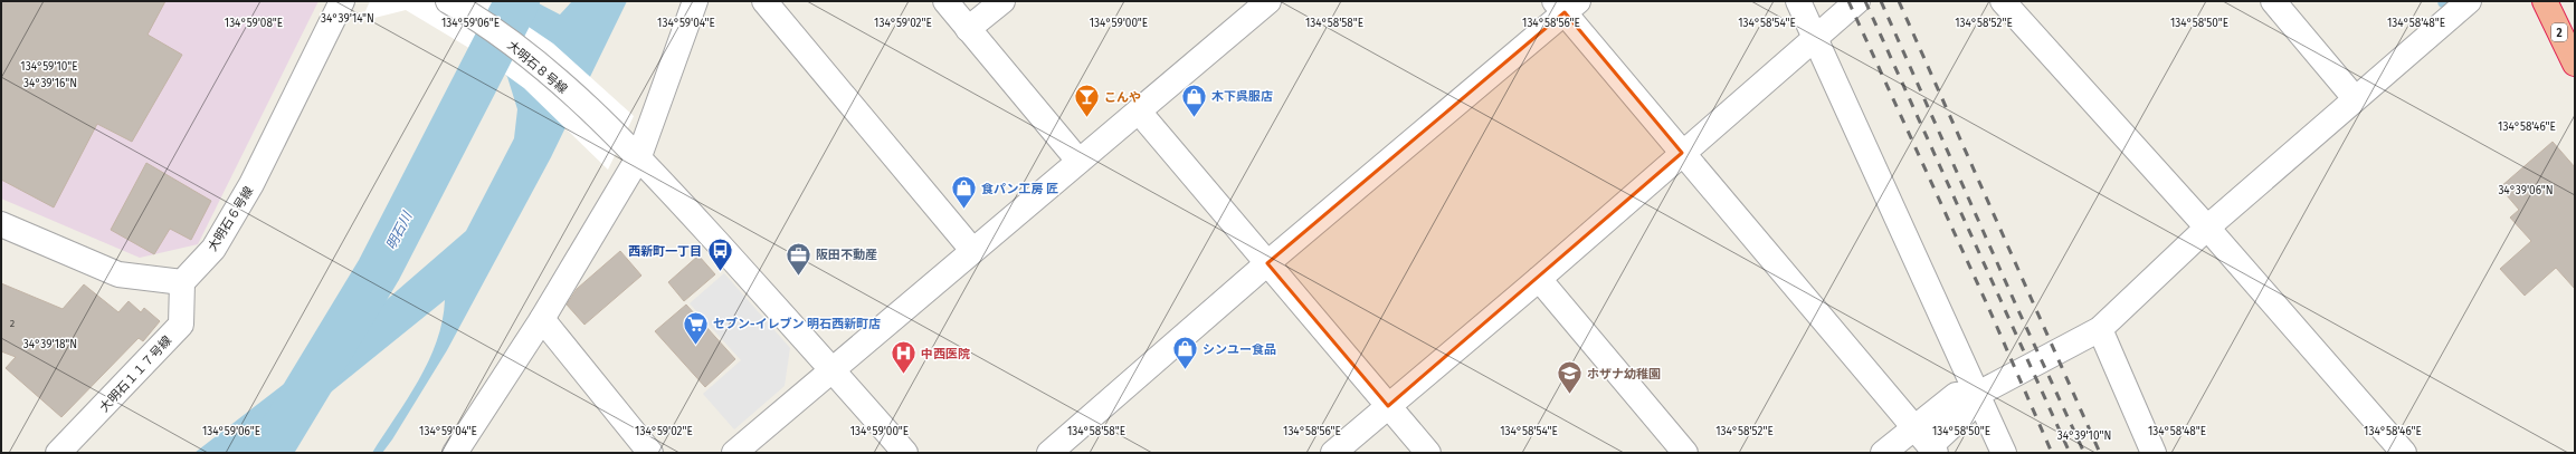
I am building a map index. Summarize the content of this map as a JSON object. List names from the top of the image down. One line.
{"streets":{"highway":["2"],"street":["大明石８号線","大明石６号線","大明石１１７号線"]},"crossings":[["大明石６号線","大明石１１７号線"]],"water":["明石川"],"places":{"shop":["木下呉服店","食パン工房 匠","シンユー食品"],"bar":["こんや"],"bus stop":["西新町一丁目"],"office":["阪田不動産"],"supermarket":["セブン-イレブン 明石西新町店"],"hospital":["中西医院"],"school or university":["ホザナ幼稚園"]},"house_numbers":["2"],"coordinates":["34°39'14\"N","134°59'08\"E","134°59'06\"E","134°59'04\"E","134°59'02\"E","134°59'00\"E","134°58'58\"E","134°58'56\"E","134°58'54\"E","134°58'52\"E","134°58'50\"E","134°58'48\"E","134°59'10\"E","34°39'16\"N","134°58'46\"E","34°39'06\"N","34°39'18\"N","34°39'10\"N"]}
